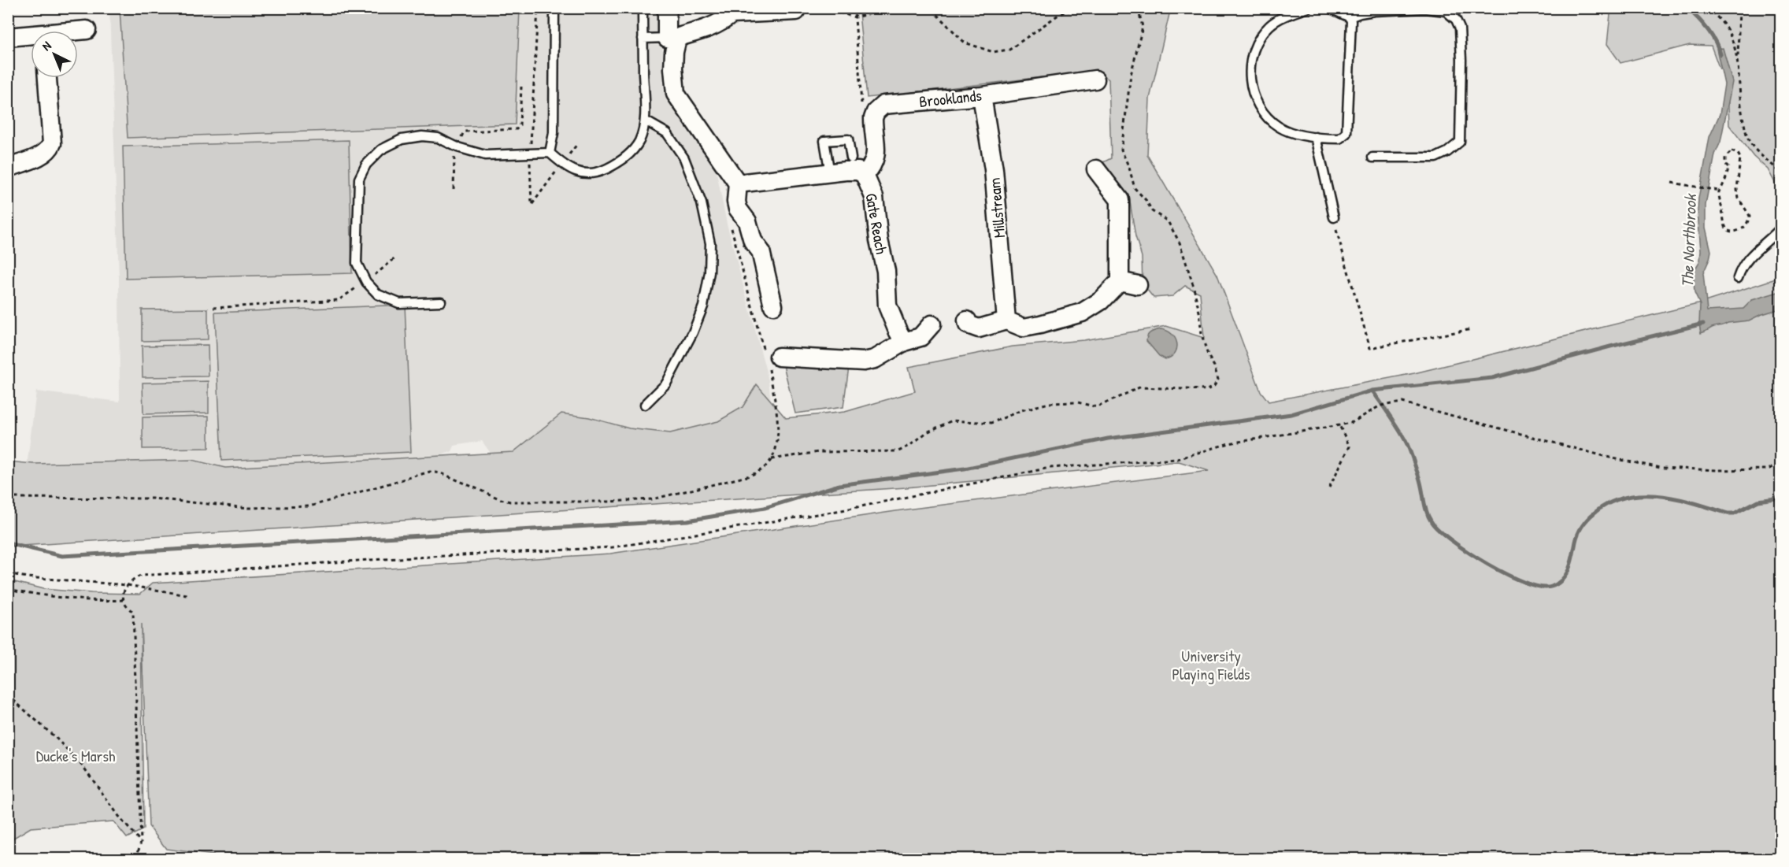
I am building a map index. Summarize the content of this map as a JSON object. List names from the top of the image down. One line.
{"streets":{"street":["Brooklands","Millstream","Gate Reach"]},"crossings":[["Brooklands","Millstream"],["Brooklands","Gate Reach"]],"water":["The Northbrook"],"parks":["University Playing Fields","Ducke's Marsh"],"north":"top left"}
